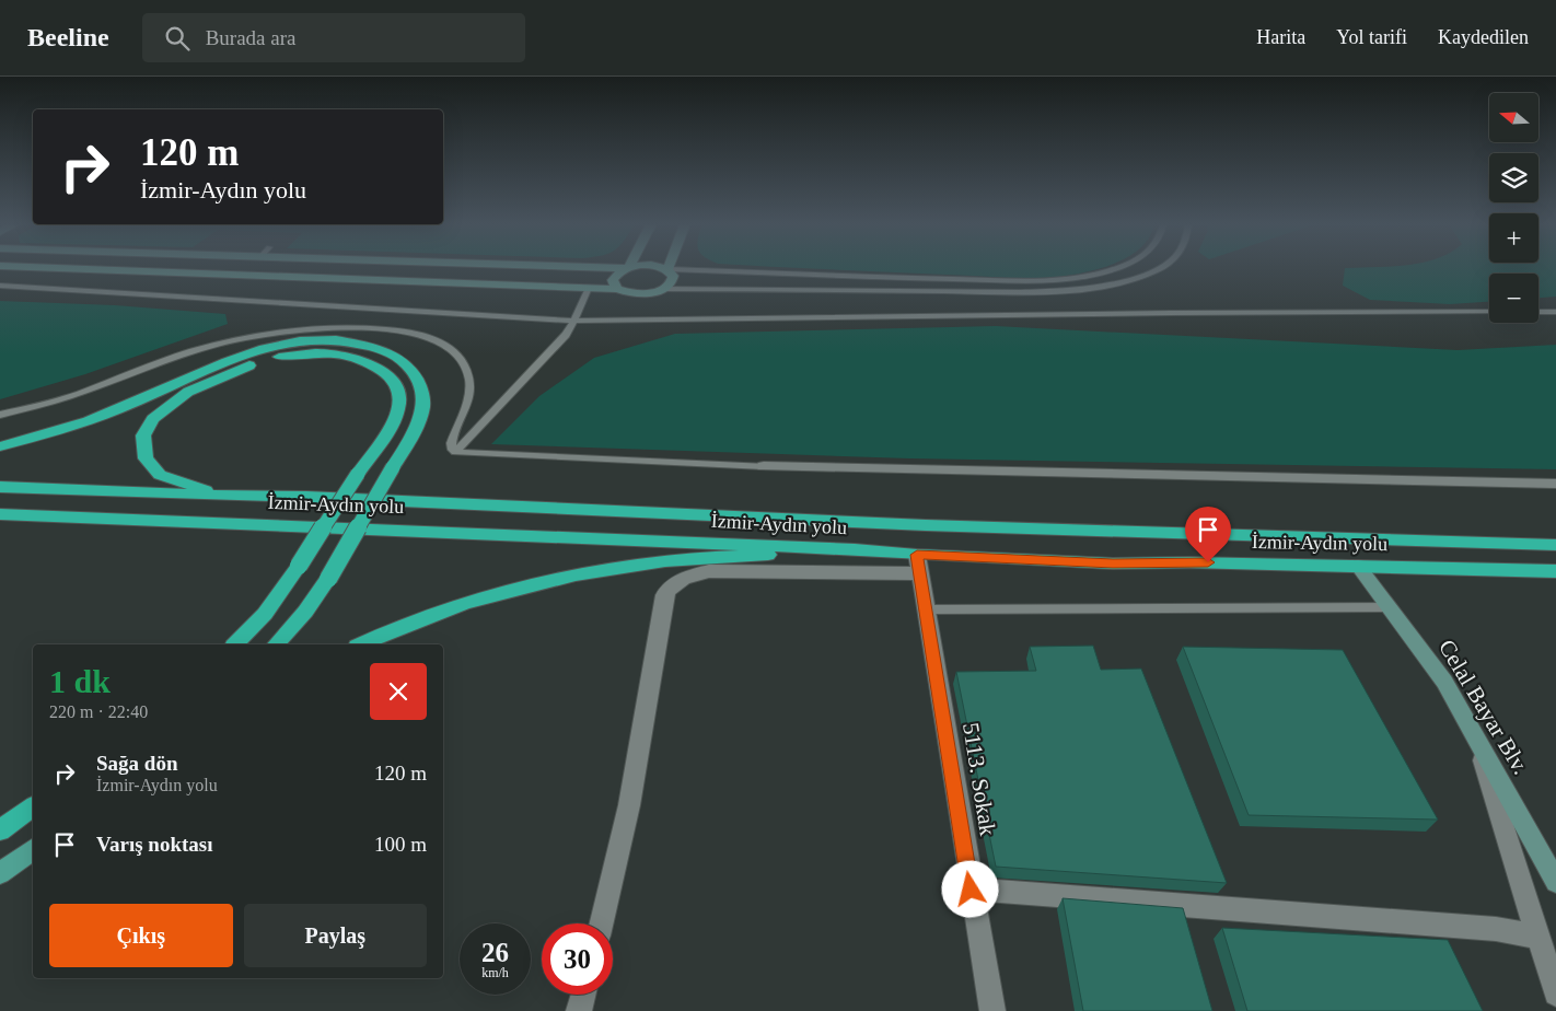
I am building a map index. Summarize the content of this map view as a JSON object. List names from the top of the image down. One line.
{"streets":{"highway":["İzmir-Aydın yolu"],"street":["Celal Bayar Blv.","5113. Sokak"]},"crossings":[["İzmir-Aydın yolu","Celal Bayar Blv."],["İzmir-Aydın yolu","5113. Sokak"]],"north":"left","page":{"header":"Beeline","search":"Burada ara","nav":["Harita","Yol tarifi","Kaydedilen"],"map_buttons":["+","−"],"turn":["120 m","İzmir-Aydın yolu"],"heading":["1 dk","220 m · 22:40"],"list":[{"name":"Sağa dön","note":"İzmir-Aydın yolu","value":"120 m"},{"name":"Varış noktası","value":"100 m"}],"buttons":["Çıkış","Paylaş"],"speed":"26 km/h","limit":"30"}}
